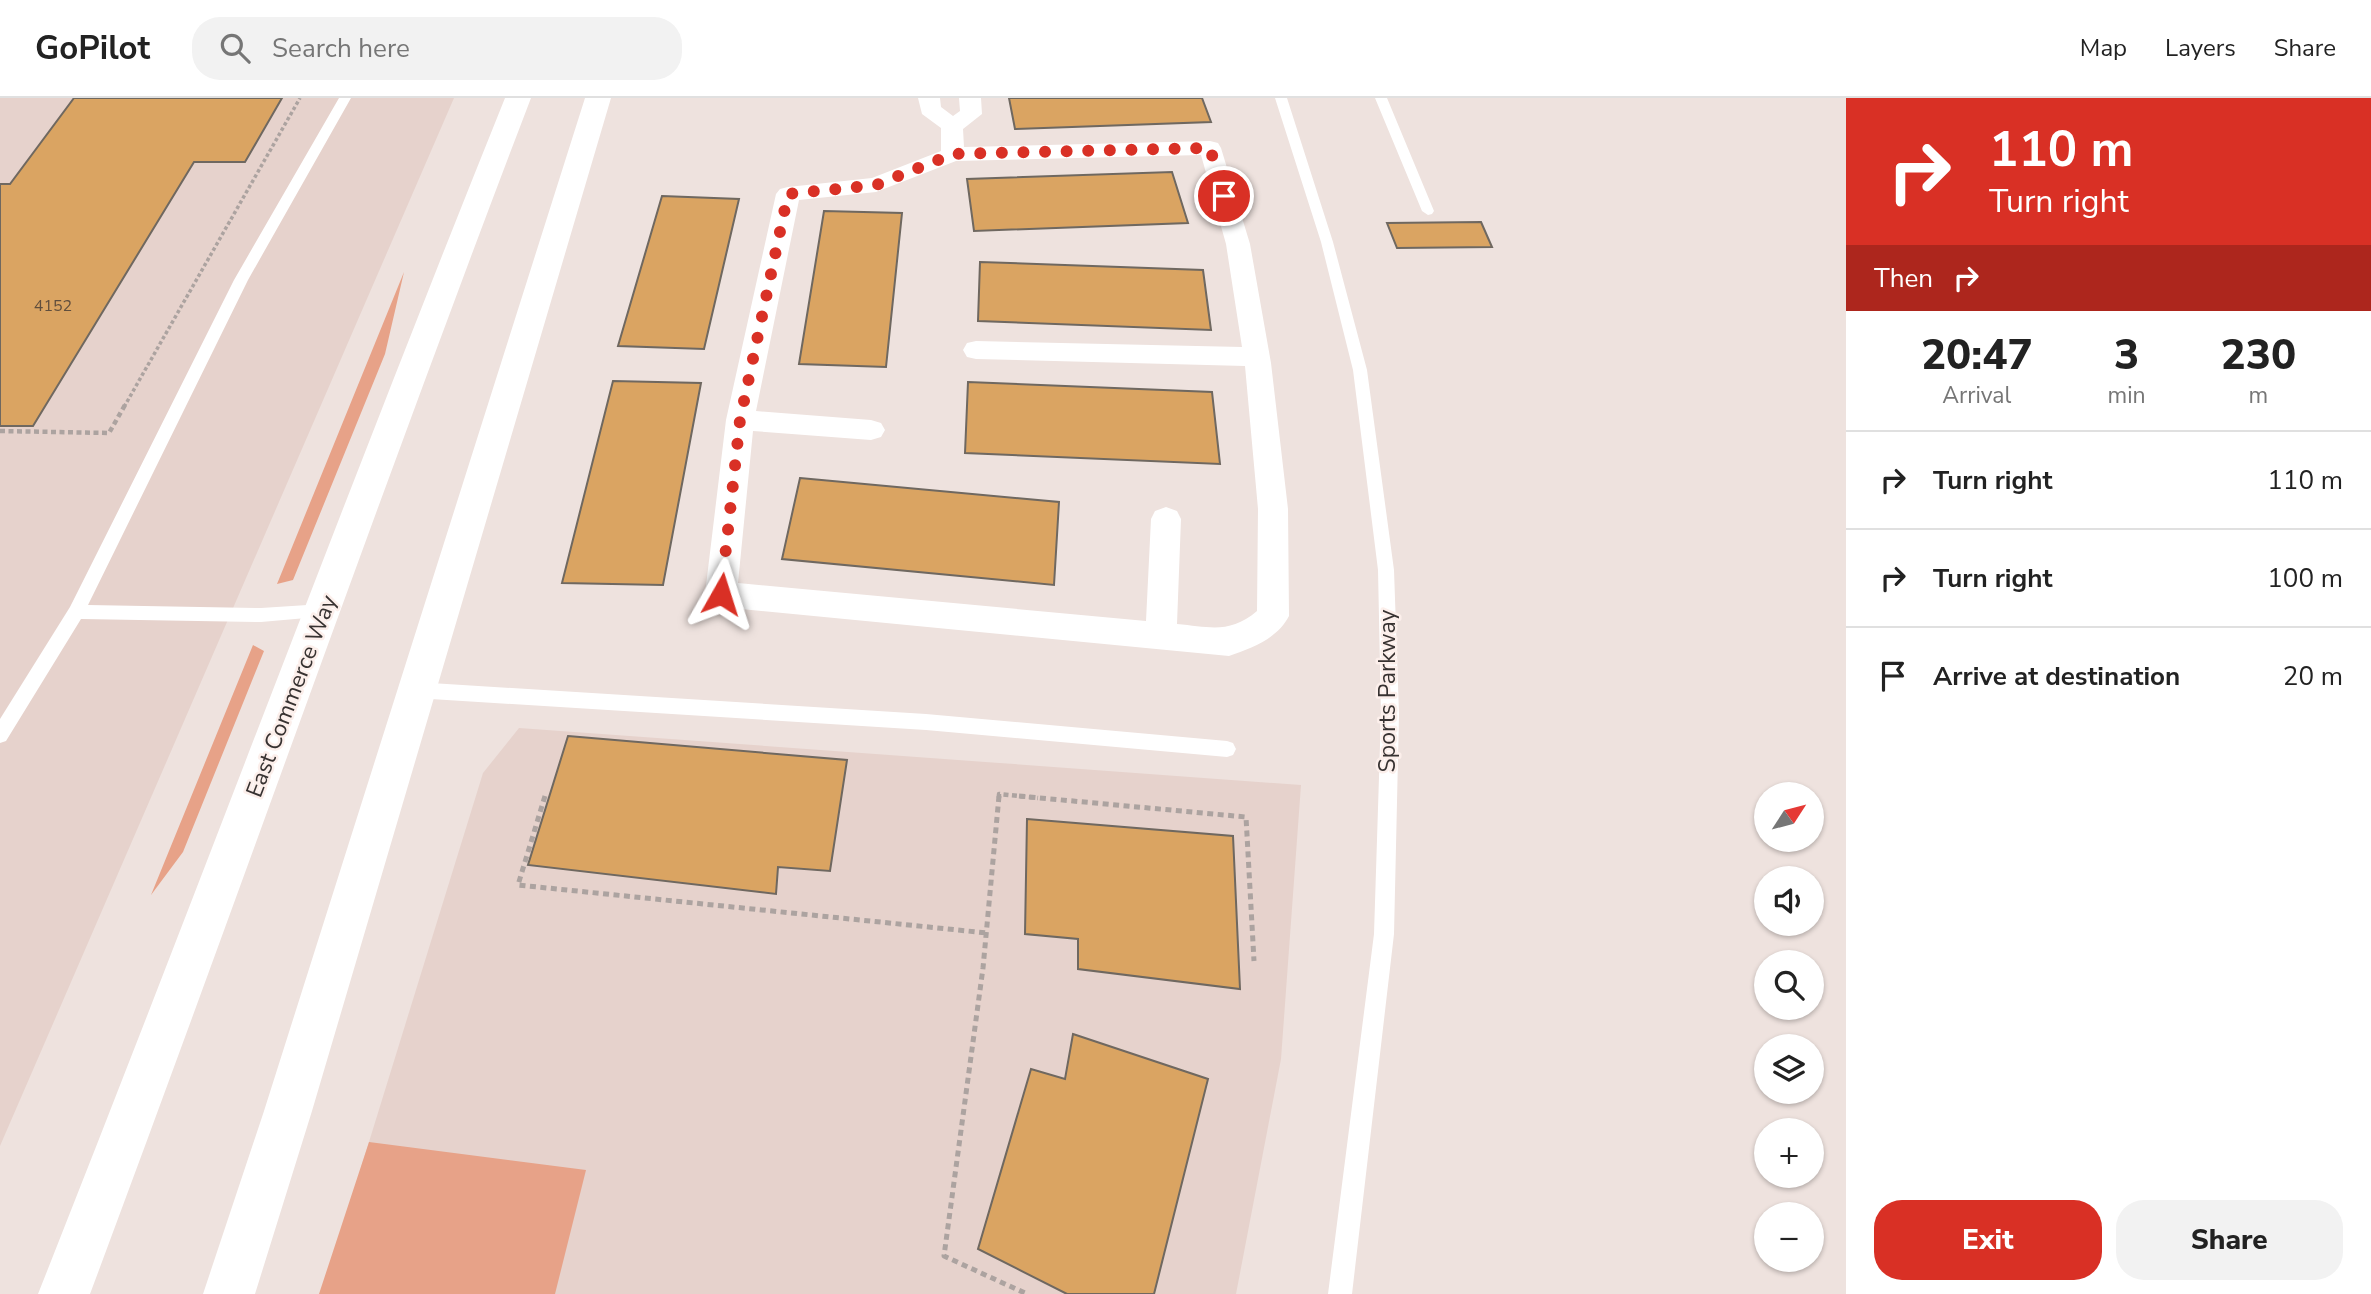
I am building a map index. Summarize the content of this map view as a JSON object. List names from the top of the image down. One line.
{"streets":{"main road":["East Commerce Way"],"lane":["Sports Parkway"]},"house_numbers":["4152"],"north":"top right","page":{"header":"GoPilot","search":"Search here","nav":["Map","Layers","Share"],"turn":["110 m","Turn right"],"then":"Then","eta":["20:47","Arrival","3","min","230","m"],"list":[{"name":"Turn right","value":"110 m"},{"name":"Turn right","value":"100 m"},{"name":"Arrive at destination","value":"20 m"}],"map_buttons":["+","−"],"buttons":["Exit","Share"]}}
